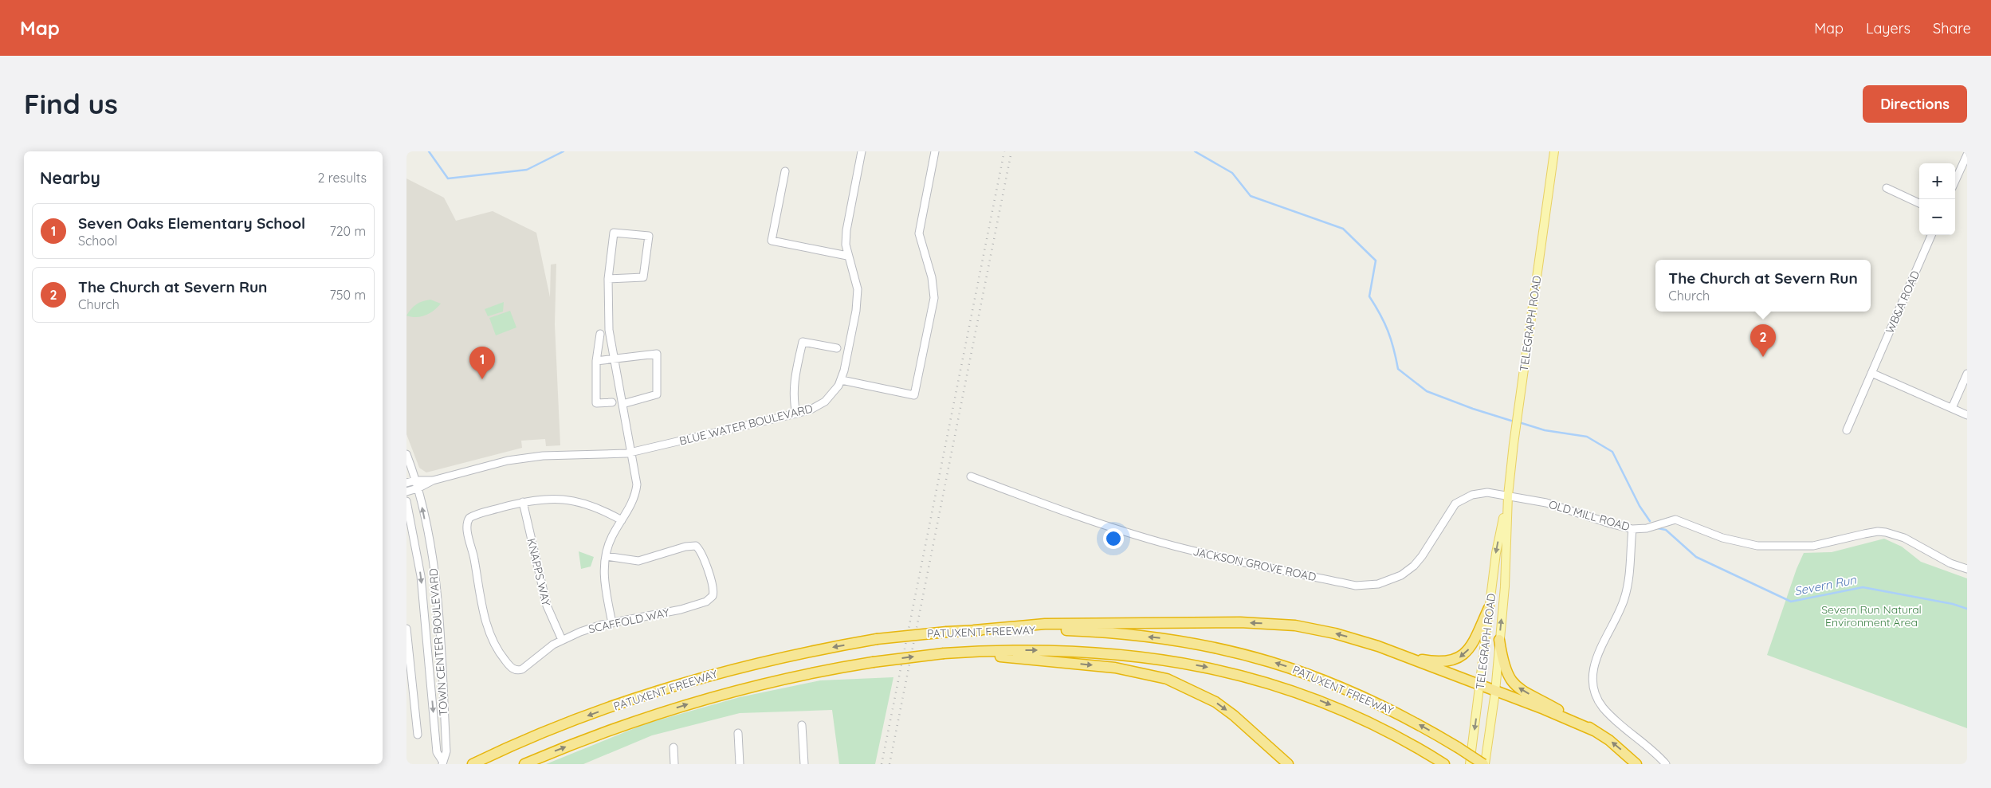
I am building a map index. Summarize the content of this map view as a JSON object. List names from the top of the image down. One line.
{"streets":{"highway":["PATUXENT FREEWAY"],"main road":["TELEGRAPH ROAD"],"street":["WB&A ROAD","BLUE WATER BOULEVARD","OLD MILL ROAD","JACKSON GROVE ROAD","KNAPPS WAY","SCAFFOLD WAY","TOWN CENTER BOULEVARD"]},"crossings":[["TELEGRAPH ROAD","OLD MILL ROAD"],["TELEGRAPH ROAD","JACKSON GROVE ROAD"],["TELEGRAPH ROAD","PATUXENT FREEWAY"],["BLUE WATER BOULEVARD","TOWN CENTER BOULEVARD"],["OLD MILL ROAD","JACKSON GROVE ROAD"],["KNAPPS WAY","SCAFFOLD WAY"]],"water":["Severn Run"],"parks":["Severn Run Natural Environment Area"],"page":{"header":"Map","nav":["Map","Layers","Share"],"buttons":"Directions","title":"Find us","heading":["Nearby","2 results"],"map_buttons":["+","−"],"list":[{"mark":"1","name":"Seven Oaks Elementary School","note":"School","value":"720 m"},{"mark":"2","name":"The Church at Severn Run","note":"Church","value":"750 m"}],"popup":["The Church at Severn Run","Church"],"pins":["2","1"]}}
